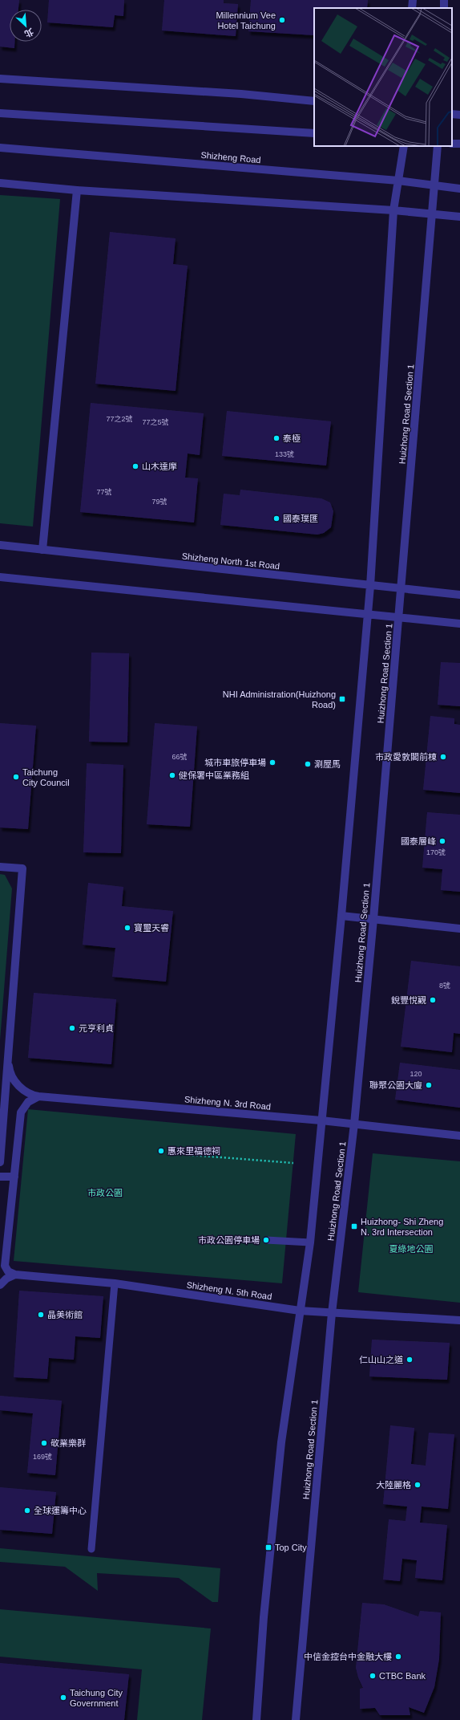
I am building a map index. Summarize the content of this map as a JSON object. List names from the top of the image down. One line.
{"streets":{"street":["Shizheng Road","Huizhong Road Section 1","Shizheng North 1st Road","Shizheng N. 3rd Road","Shizheng N. 5th Road"]},"crossings":[["Shizheng Road","Huizhong Road Section 1"],["Huizhong Road Section 1","Shizheng North 1st Road"],["Huizhong Road Section 1","Shizheng N. 3rd Road"],["Huizhong Road Section 1","Shizheng N. 5th Road"]],"parks":["市政公園","夏綠地公園"],"places":{"other":["Millennium Vee Hotel Taichung","泰極","山木達摩","國泰璞匯","市政愛敦閣前棟","城市車旅停車場","涮屋馬","健保署中區業務組","Taichung City Council","國泰層峰","寶璽天睿","銳豐悅觀","元亨利貞","聯聚公園大廈","惠來里福德祠","市政公園停車場","晶美術館","仁山山之道","敬業樂群","大陸麗格","全球運籌中心","中信金控台中金融大樓","CTBC Bank","Taichung City Government"],"transit":["NHI Administration(Huizhong Road)","Huizhong- Shi Zheng N. 3rd Intersection","Top City"]},"house_numbers":["77之2號","77之5號","133號","77號","79號","66號","170號","8號","120","169號"],"north":"bottom right"}
